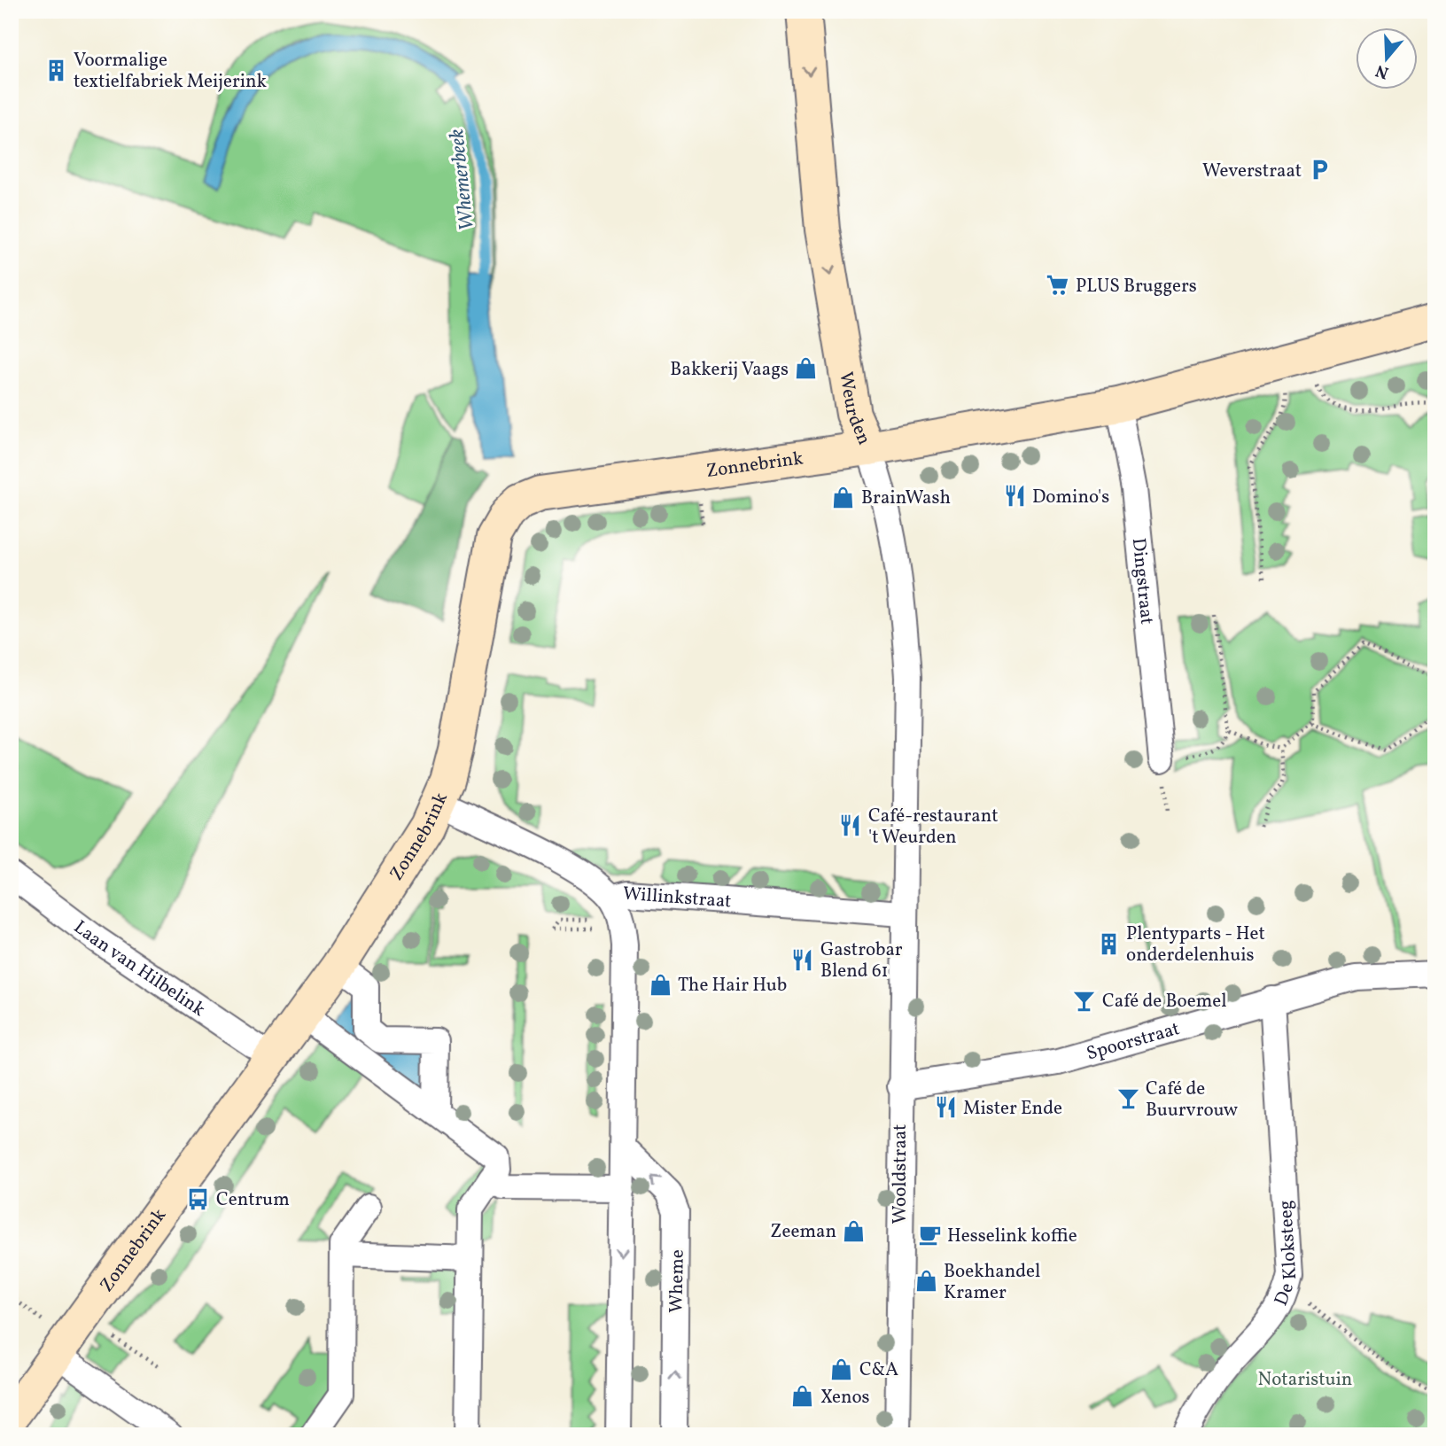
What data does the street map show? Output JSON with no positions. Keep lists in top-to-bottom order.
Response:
{
  "streets": {
    "street": [
      "Weurden",
      "Zonnebrink",
      "Dingstraat",
      "Willinkstraat",
      "Laan van Hilbelink",
      "Spoorstraat",
      "Wooldstraat",
      "De Kloksteeg",
      "Wheme"
    ]
  },
  "crossings": [
    ["Weurden", "Zonnebrink"],
    ["Weurden", "Willinkstraat"],
    ["Weurden", "Wooldstraat"],
    ["Zonnebrink", "Willinkstraat"],
    ["Zonnebrink", "Laan van Hilbelink"],
    ["Willinkstraat", "Wooldstraat"],
    ["Spoorstraat", "Wooldstraat"],
    ["Spoorstraat", "De Kloksteeg"]
  ],
  "one_way": ["Weurden"],
  "water": ["Whemerbeek"],
  "parks": ["Notaristuin"],
  "places": {
    "building": ["Voormalige textielfabriek Meijerink", "Plentyparts - Het onderdelenhuis"],
    "parking": ["Weverstraat"],
    "supermarket": ["PLUS Bruggers"],
    "shop": [
      "Bakkerij Vaags",
      "BrainWash",
      "The Hair Hub",
      "Zeeman",
      "Boekhandel Kramer",
      "C&A",
      "Xenos"
    ],
    "restaurant": [
      "Domino's",
      "Café-restaurant 't Weurden",
      "Gastrobar Blend 61",
      "Mister Ende"
    ],
    "bar": ["Café de Boemel", "Café de Buurvrouw"],
    "bus stop": ["Centrum"],
    "cafe": ["Hesselink koffie"]
  },
  "north": "bottom"
}
